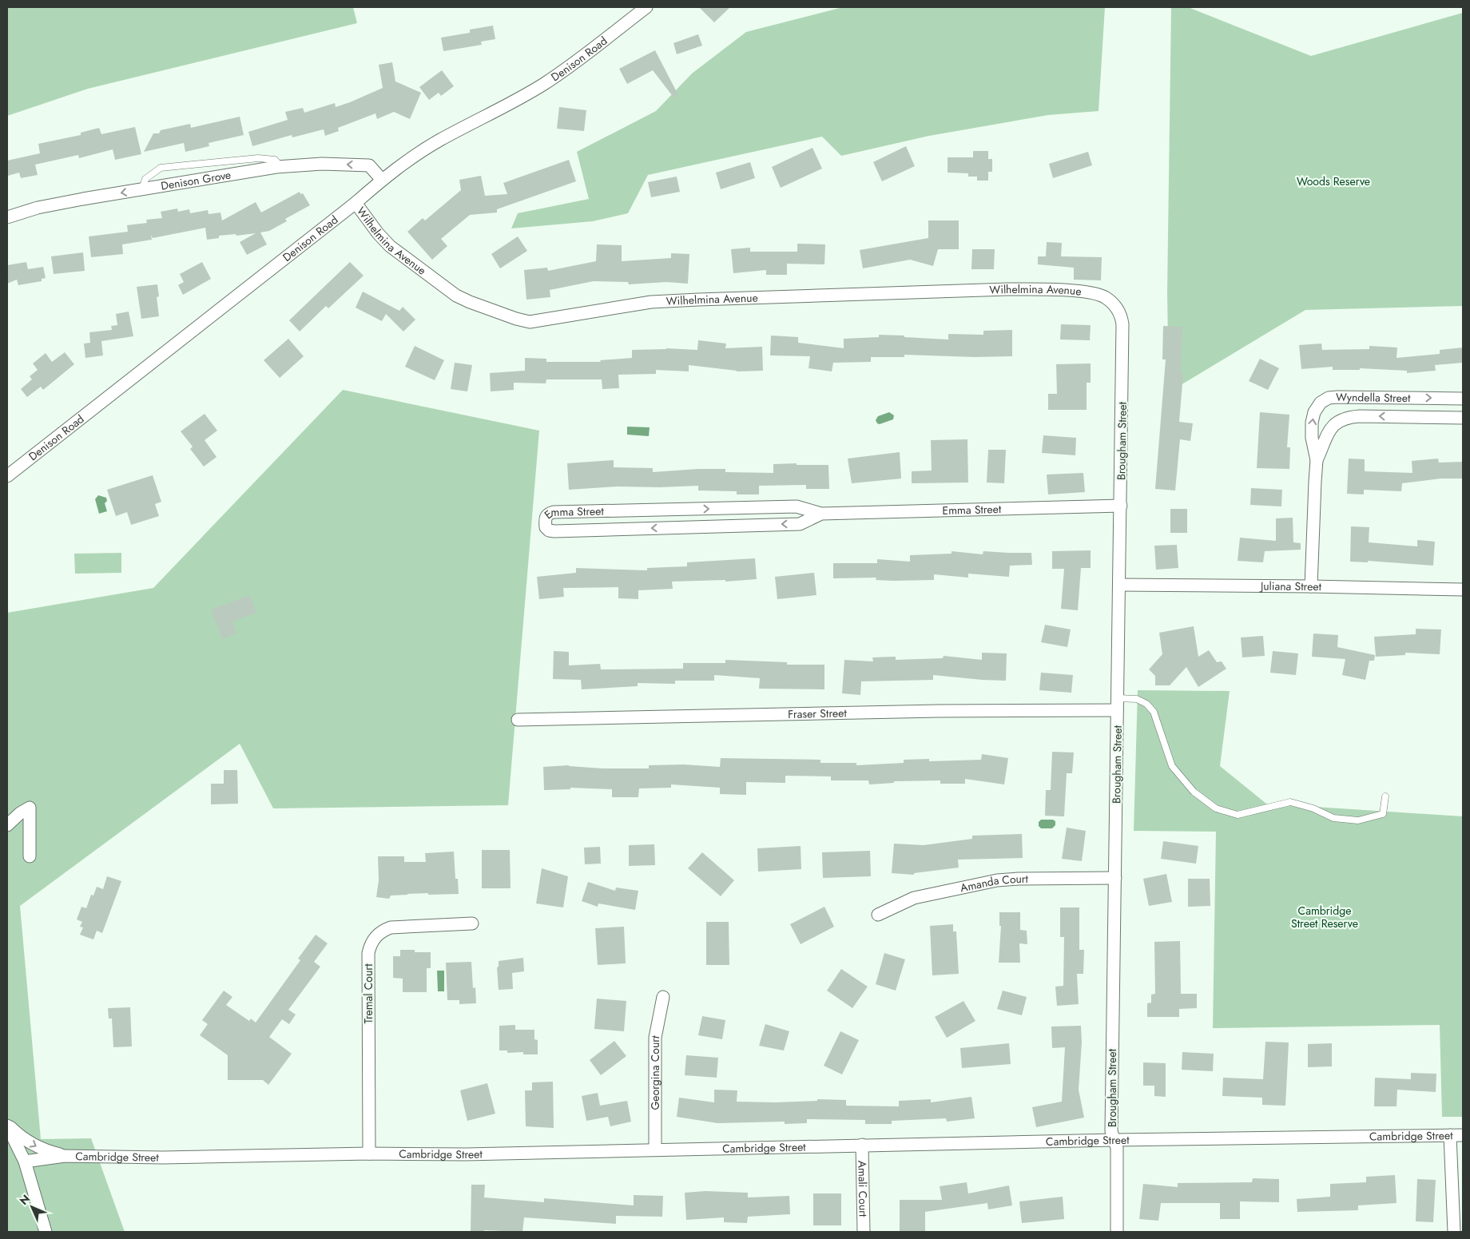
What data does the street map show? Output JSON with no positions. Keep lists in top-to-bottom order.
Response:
{
  "streets": {
    "street": [
      "Denison Road",
      "Denison Grove",
      "Wilhelmina Avenue",
      "Wyndella Street",
      "Brougham Street",
      "Emma Street",
      "Juliana Street",
      "Fraser Street",
      "Amanda Court",
      "Tremal Court",
      "Georgina Court",
      "Cambridge Street",
      "Amali Court"
    ]
  },
  "crossings": [
    ["Denison Road", "Denison Grove"],
    ["Denison Road", "Wilhelmina Avenue"],
    ["Wilhelmina Avenue", "Brougham Street"],
    ["Wyndella Street", "Juliana Street"],
    ["Brougham Street", "Emma Street"],
    ["Brougham Street", "Juliana Street"],
    ["Brougham Street", "Fraser Street"],
    ["Brougham Street", "Amanda Court"],
    ["Brougham Street", "Cambridge Street"],
    ["Tremal Court", "Cambridge Street"],
    ["Georgina Court", "Cambridge Street"],
    ["Cambridge Street", "Amali Court"]
  ],
  "one_way": ["Denison Grove"],
  "parks": ["Woods Reserve", "Cambridge Street Reserve"],
  "north": "top left"
}
